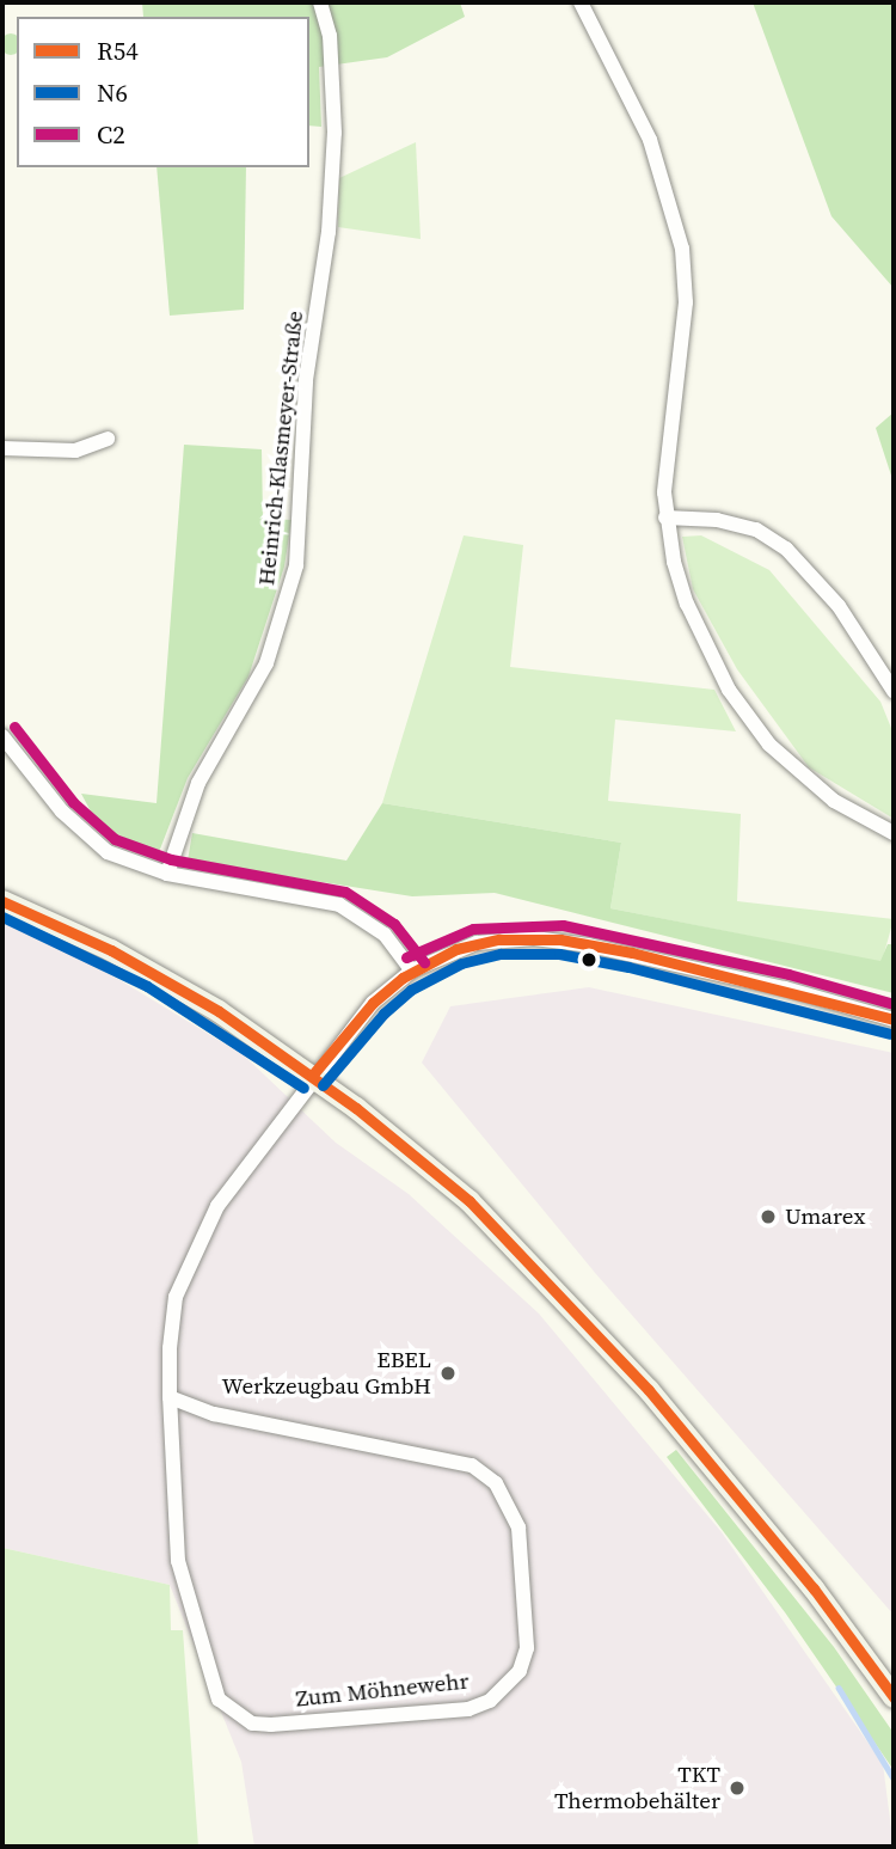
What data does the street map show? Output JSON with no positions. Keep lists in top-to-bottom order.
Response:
{
  "streets": {
    "street": ["Heinrich-Klasmeyer-Straße", "Zum Möhnewehr"]
  },
  "places": ["Umarex", "EBEL Werkzeugbau GmbH", "TKT Thermobehälter"],
  "lines": ["transit line C2", "transit line R54", "transit line N6"],
  "legend": ["R54", "N6", "C2"]
}
